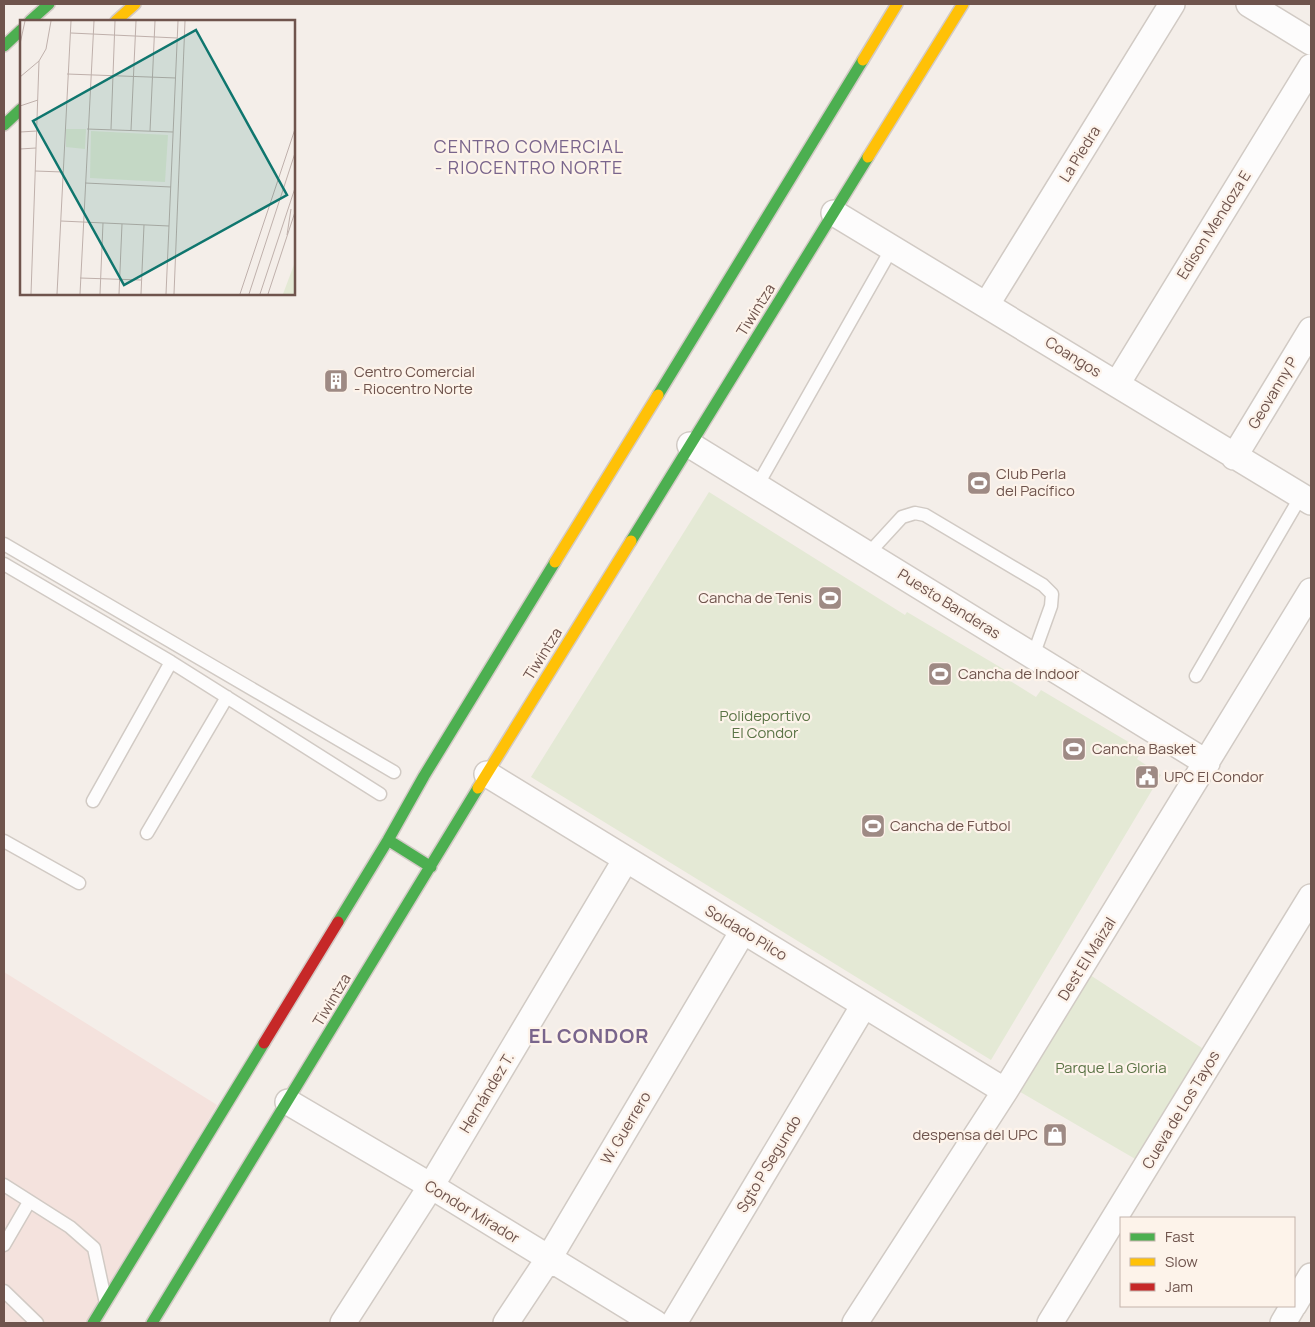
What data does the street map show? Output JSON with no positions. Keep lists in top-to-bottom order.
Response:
{
  "streets": {
    "main road": ["Tiwintza"],
    "street": [
      "La Piedra",
      "Edison Mendoza E",
      "Coangos",
      "Geovanny P",
      "Puesto Banderas",
      "Soldado Pilco",
      "Dest El Maizal",
      "Hernández T.",
      "Cueva de Los Tayos",
      "W. Guerrero",
      "Sgto P Segundo",
      "Condor Mirador"
    ]
  },
  "crossings": [
    ["La Piedra", "Coangos"],
    ["Edison Mendoza E", "Coangos"],
    ["Tiwintza", "Coangos"],
    ["Tiwintza", "Puesto Banderas"],
    ["Tiwintza", "Soldado Pilco"],
    ["Tiwintza", "Condor Mirador"],
    ["Coangos", "Geovanny P"],
    ["Puesto Banderas", "Dest El Maizal"],
    ["Soldado Pilco", "Dest El Maizal"],
    ["Soldado Pilco", "Hernández T."],
    ["Soldado Pilco", "W. Guerrero"],
    ["Soldado Pilco", "Sgto P Segundo"],
    ["Hernández T.", "Condor Mirador"],
    ["W. Guerrero", "Condor Mirador"]
  ],
  "districts": ["CENTRO COMERCIAL - RIOCENTRO NORTE", "EL CONDOR"],
  "parks": ["Polideportivo El Condor", "Parque La Gloria"],
  "places": {
    "building": ["Centro Comercial - Riocentro Norte"],
    "sports": [
      "Club Perla del Pacífico",
      "Cancha de Tenis",
      "Cancha de Indoor",
      "Cancha Basket",
      "Cancha de Futbol"
    ],
    "public building": ["UPC El Condor"],
    "shop": ["despensa del UPC"]
  },
  "legend": ["Fast", "Slow", "Jam"]
}
